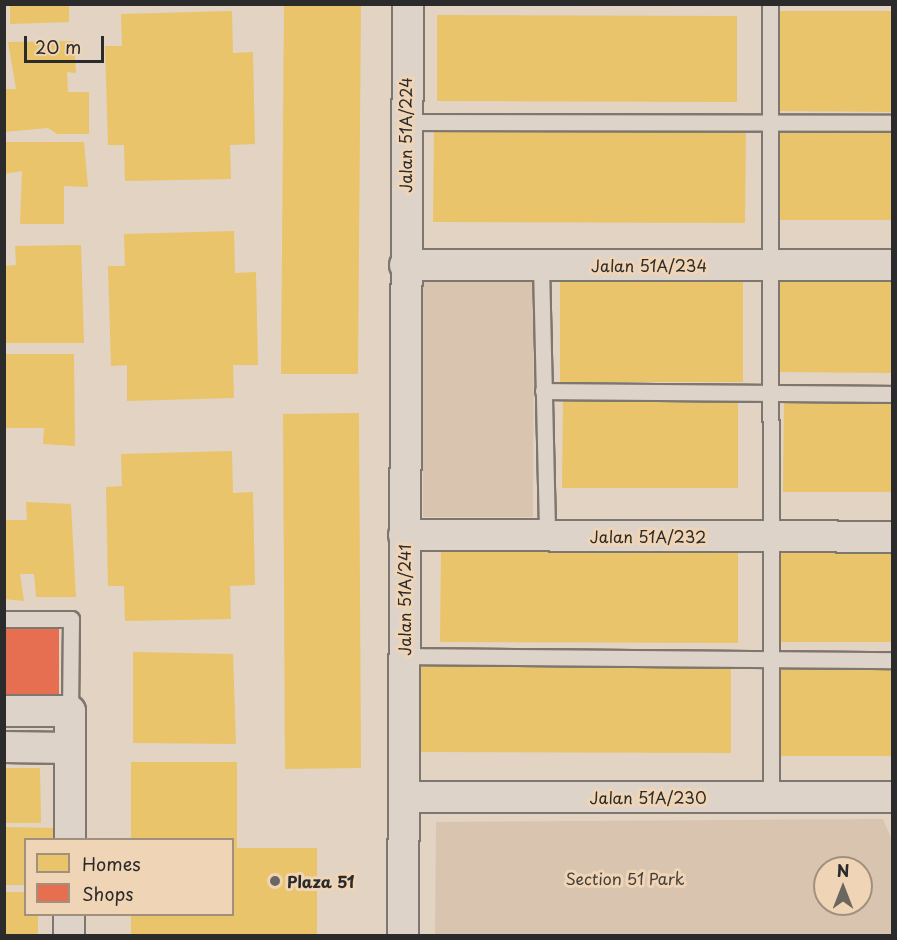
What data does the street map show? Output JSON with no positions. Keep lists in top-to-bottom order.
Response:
{
  "streets": {
    "street": [
      "Jalan 51A/224",
      "Jalan 51A/234",
      "Jalan 51A/232",
      "Jalan 51A/241",
      "Jalan 51A/230"
    ]
  },
  "crossings": [
    ["Jalan 51A/224", "Jalan 51A/234"],
    ["Jalan 51A/224", "Jalan 51A/241"],
    ["Jalan 51A/234", "Jalan 51A/241"],
    ["Jalan 51A/232", "Jalan 51A/241"],
    ["Jalan 51A/241", "Jalan 51A/230"]
  ],
  "parks": ["Section 51 Park"],
  "places": ["Plaza 51"],
  "legend": ["Homes", "Shops"],
  "scale_bar": "20 m",
  "north": "top"
}
